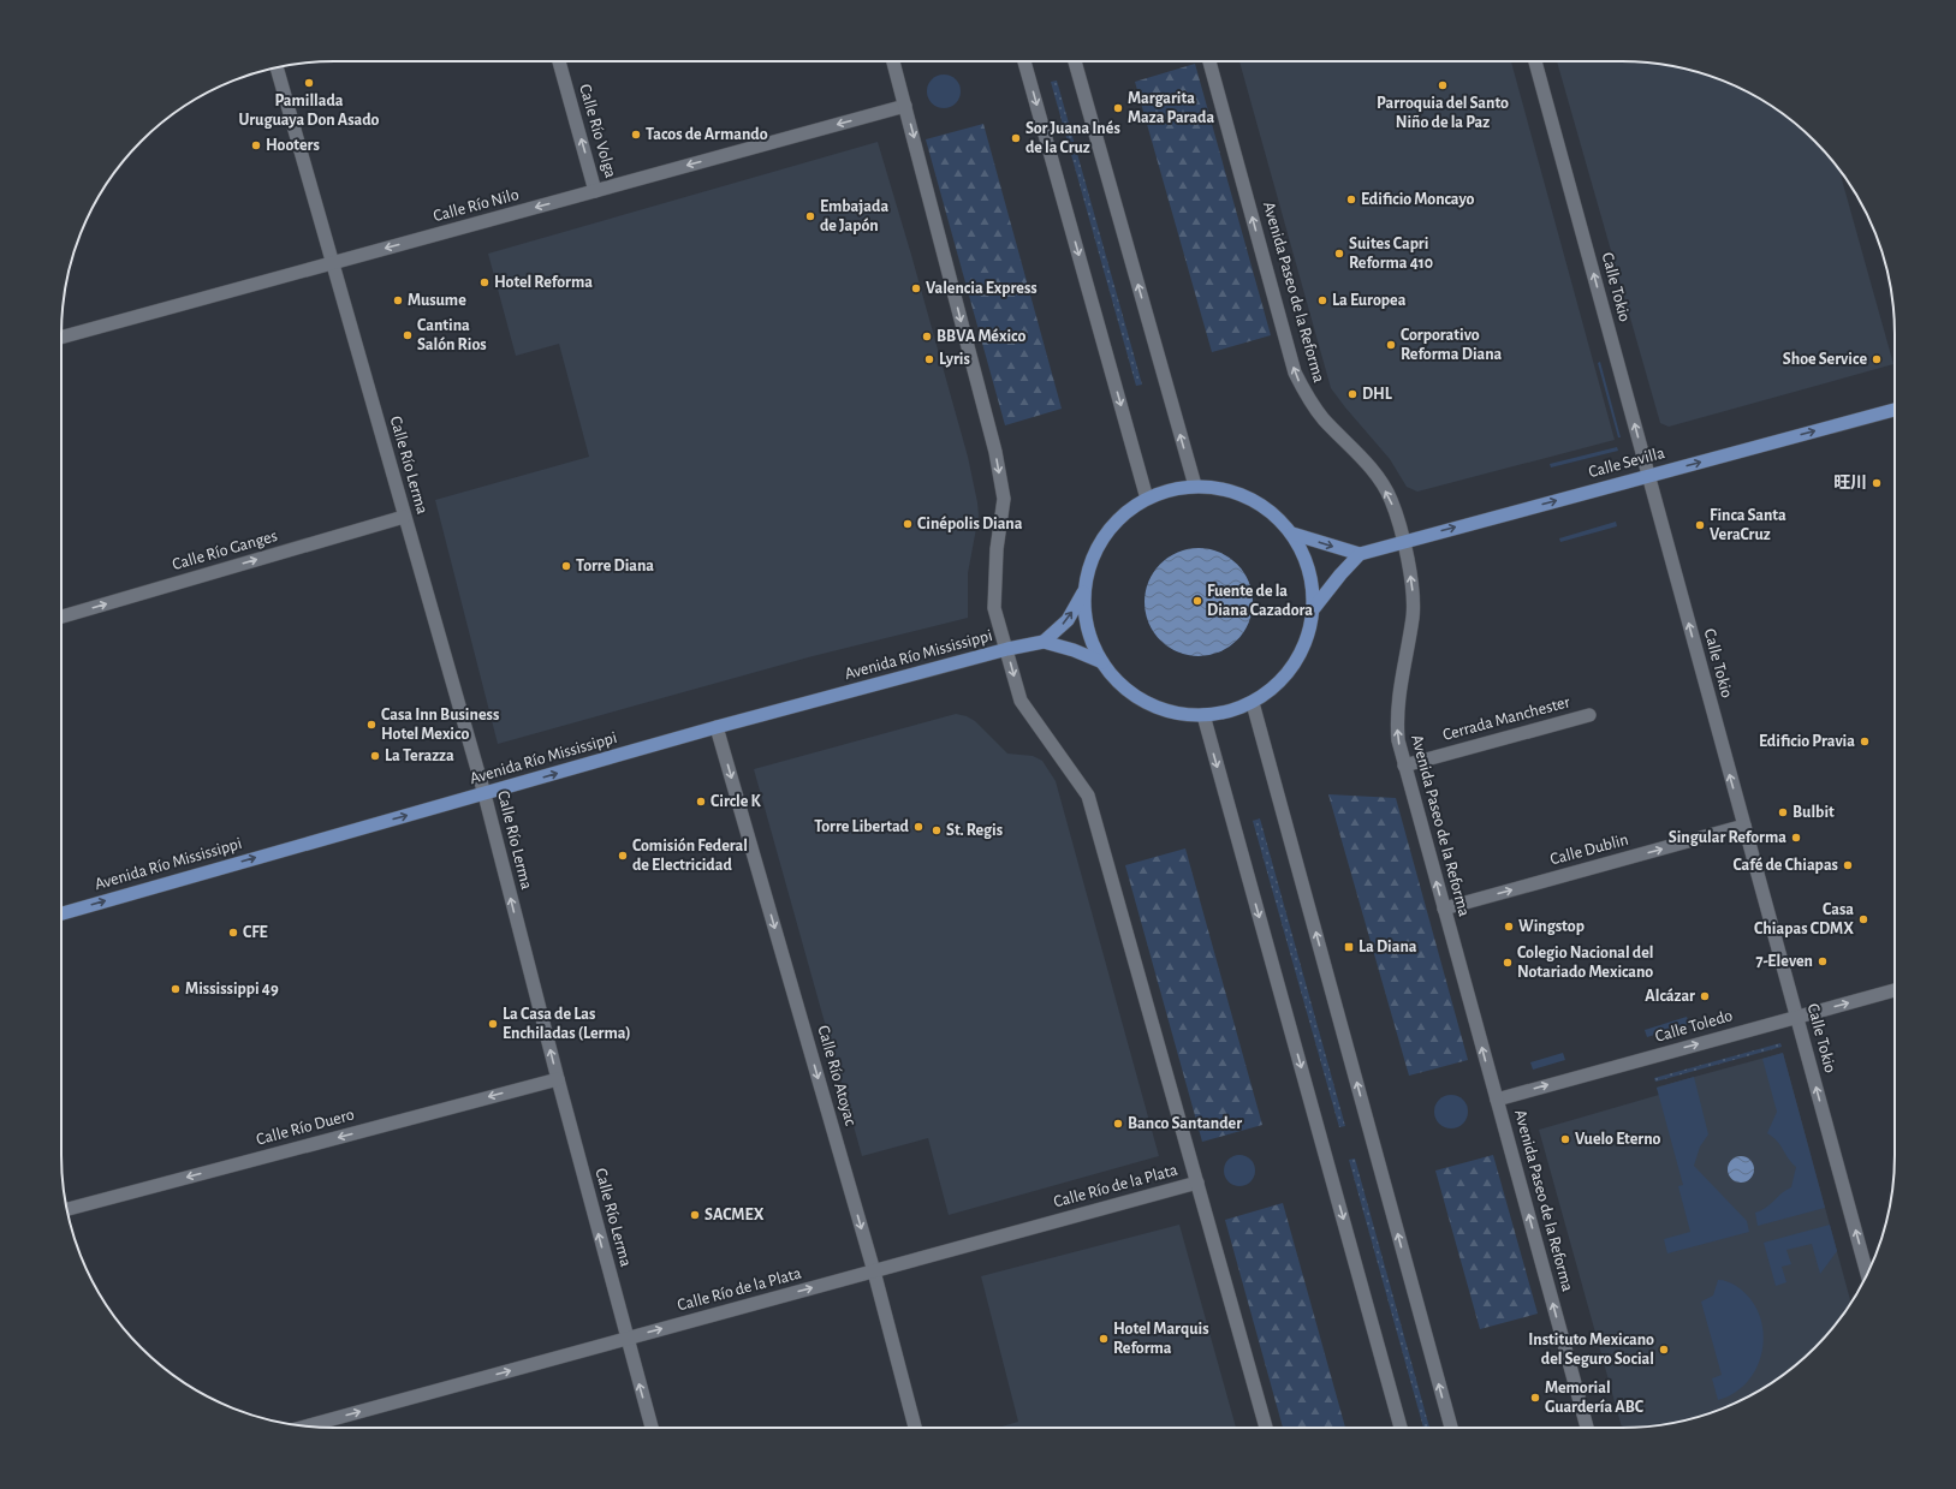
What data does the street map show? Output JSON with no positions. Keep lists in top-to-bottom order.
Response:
{
  "streets": {
    "main road": ["Calle Sevilla", "Avenida Río Mississippi"],
    "street": [
      "Calle Río Volga",
      "Calle Río Nilo",
      "Calle Tokio",
      "Avenida Paseo de la Reforma",
      "Calle Río Lerma",
      "Calle Río Ganges",
      "Cerrada Manchester",
      "Calle Dublin",
      "Calle Toledo",
      "Calle Río Atoyac",
      "Calle Río Duero",
      "Calle Río de la Plata"
    ]
  },
  "crossings": [
    ["Calle Río Volga", "Calle Río Nilo"],
    ["Calle Río Nilo", "Calle Río Lerma"],
    ["Calle Tokio", "Calle Sevilla"],
    ["Calle Tokio", "Calle Dublin"],
    ["Calle Tokio", "Calle Toledo"],
    ["Avenida Paseo de la Reforma", "Calle Sevilla"],
    ["Avenida Paseo de la Reforma", "Cerrada Manchester"],
    ["Avenida Paseo de la Reforma", "Calle Dublin"],
    ["Avenida Paseo de la Reforma", "Calle Toledo"],
    ["Calle Río Lerma", "Calle Río Ganges"],
    ["Calle Río Lerma", "Avenida Río Mississippi"],
    ["Calle Río Lerma", "Calle Río Duero"],
    ["Calle Río Lerma", "Calle Río de la Plata"],
    ["Avenida Río Mississippi", "Calle Río Atoyac"],
    ["Calle Río Atoyac", "Calle Río de la Plata"]
  ],
  "one_way": [
    "Calle Río Volga",
    "Calle Río Nilo",
    "Calle Tokio",
    "Avenida Paseo de la Reforma",
    "Calle Sevilla",
    "Calle Río Lerma",
    "Calle Río Ganges",
    "Avenida Río Mississippi",
    "Calle Dublin",
    "Calle Toledo",
    "Calle Río Atoyac",
    "Calle Río Duero",
    "Calle Río de la Plata"
  ],
  "places": {
    "other": [
      "Pamillada Uruguaya Don Asado",
      "Parroquia del Santo Niño de la Paz",
      "Margarita Maza Parada",
      "Tacos de Armando",
      "Sor Juana Inés de la Cruz",
      "Hooters",
      "Edificio Moncayo",
      "Embajada de Japón",
      "Suites Capri Reforma 410",
      "Hotel Reforma",
      "Valencia Express",
      "Musume",
      "La Europea",
      "Cantina Salón Rios",
      "BBVA México",
      "Corporativo Reforma Diana",
      "Lyris",
      "Shoe Service",
      "DHL",
      "旺川",
      "Cinépolis Diana",
      "Finca Santa VeraCruz",
      "Torre Diana",
      "Fuente de la Diana Cazadora",
      "Casa Inn Business Hotel Mexico",
      "Edificio Pravia",
      "La Terazza",
      "Circle K",
      "Bulbit",
      "Torre Libertad",
      "St. Regis",
      "Singular Reforma",
      "Comisión Federal de Electricidad",
      "Café de Chiapas",
      "Casa Chiapas CDMX",
      "Wingstop",
      "CFE",
      "7-Eleven",
      "Colegio Nacional del Notariado Mexicano",
      "Mississippi 49",
      "Alcázar",
      "La Casa de Las Enchiladas (Lerma)",
      "Banco Santander",
      "Vuelo Eterno",
      "SACMEX",
      "Hotel Marquis Reforma",
      "Instituto Mexicano del Seguro Social",
      "Memorial Guardería ABC"
    ],
    "transit": ["La Diana"]
  }
}
